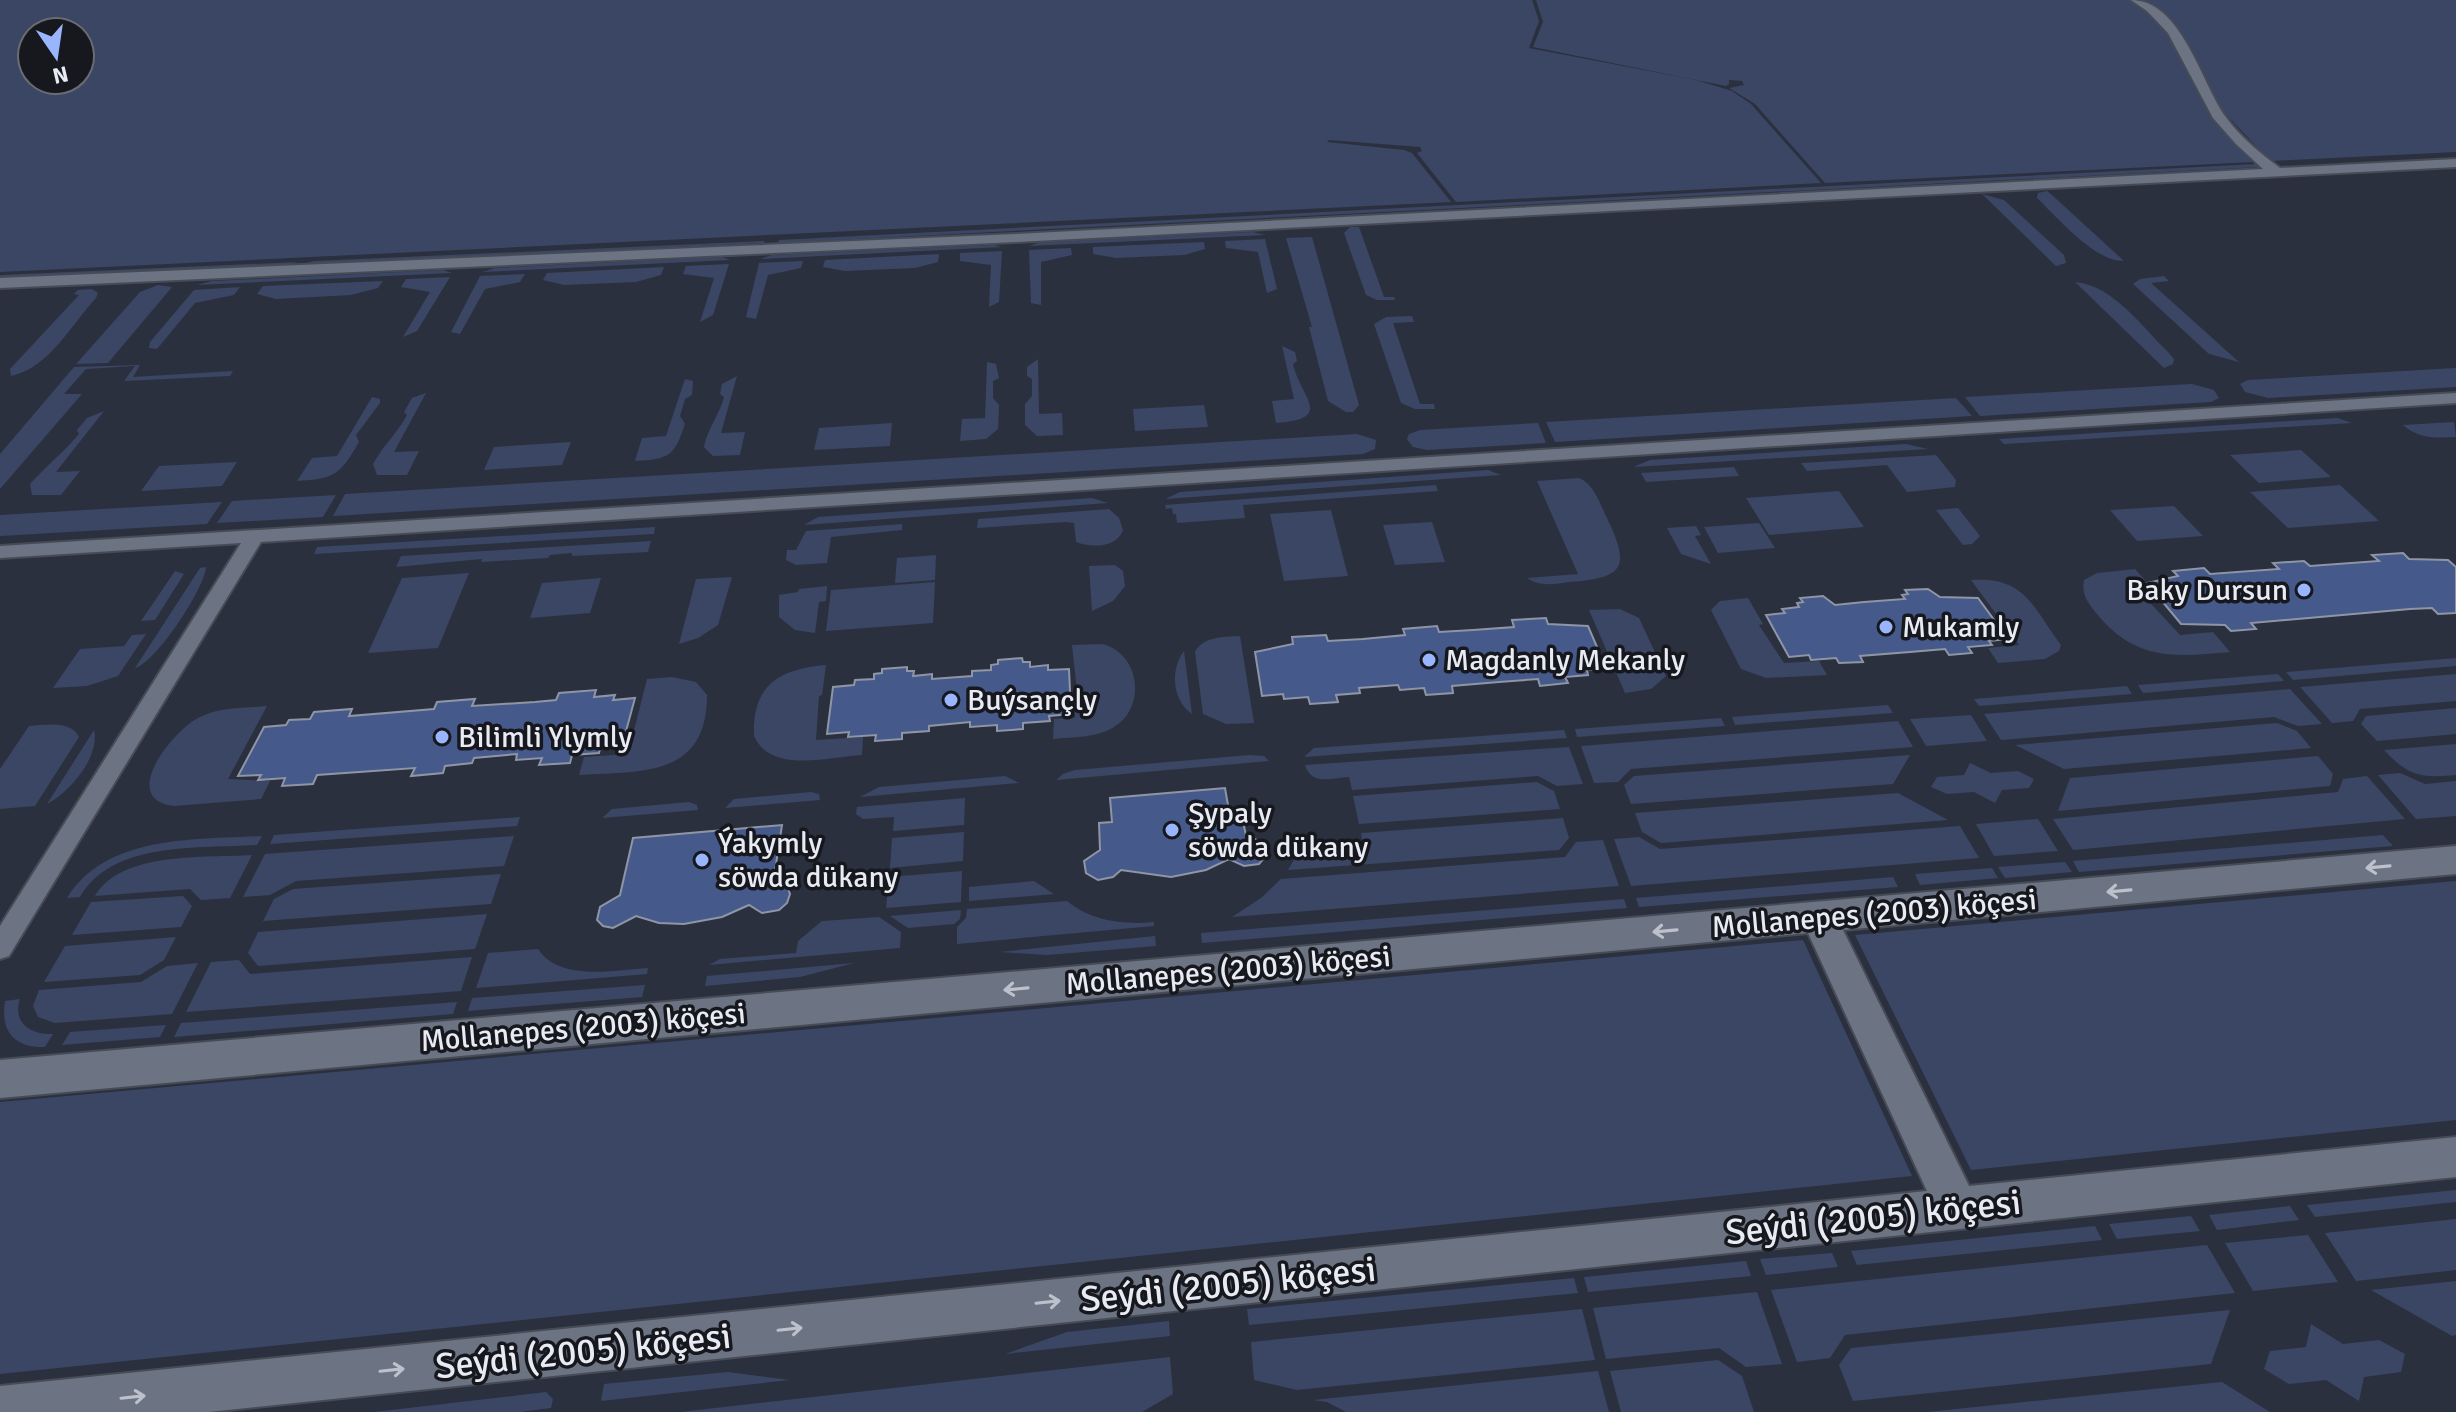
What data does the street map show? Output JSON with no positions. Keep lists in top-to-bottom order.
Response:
{
  "streets": {
    "street": ["Mollanepes (2003) köçesi", "Seýdi (2005) köçesi"]
  },
  "one_way": ["Mollanepes (2003) köçesi", "Seýdi (2005) köçesi"],
  "places": [
    "Baky Dursun",
    "Mukamly",
    "Magdanly Mekanly",
    "Buýsançly",
    "Bilimli Ylymly",
    "Şypaly söwda dükany",
    "Ýakymly söwda dükany"
  ],
  "north": "bottom"
}
